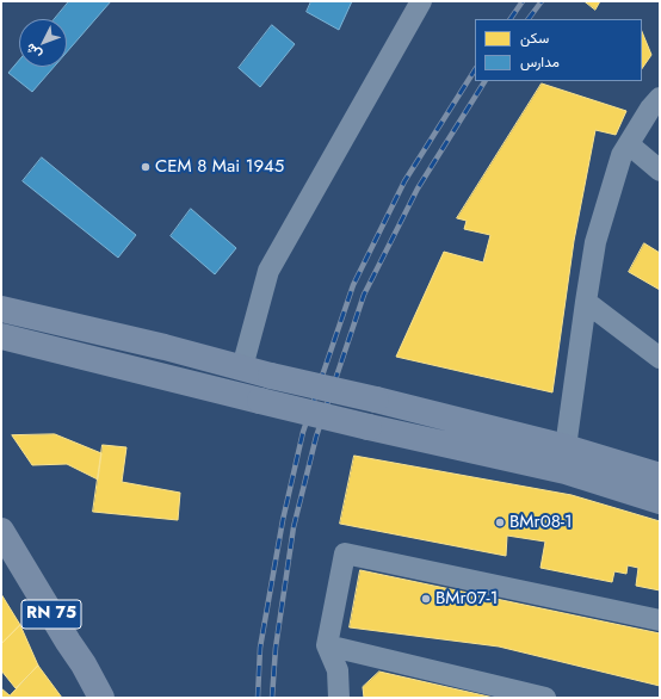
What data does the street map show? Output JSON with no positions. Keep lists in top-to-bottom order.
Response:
{
  "streets": {
    "main road": ["RN 75"]
  },
  "places": ["CEM 8 Mai 1945", "BMr08-1", "BMr07-1"],
  "legend": ["سكن", "مدارس"],
  "north": "bottom left"
}
